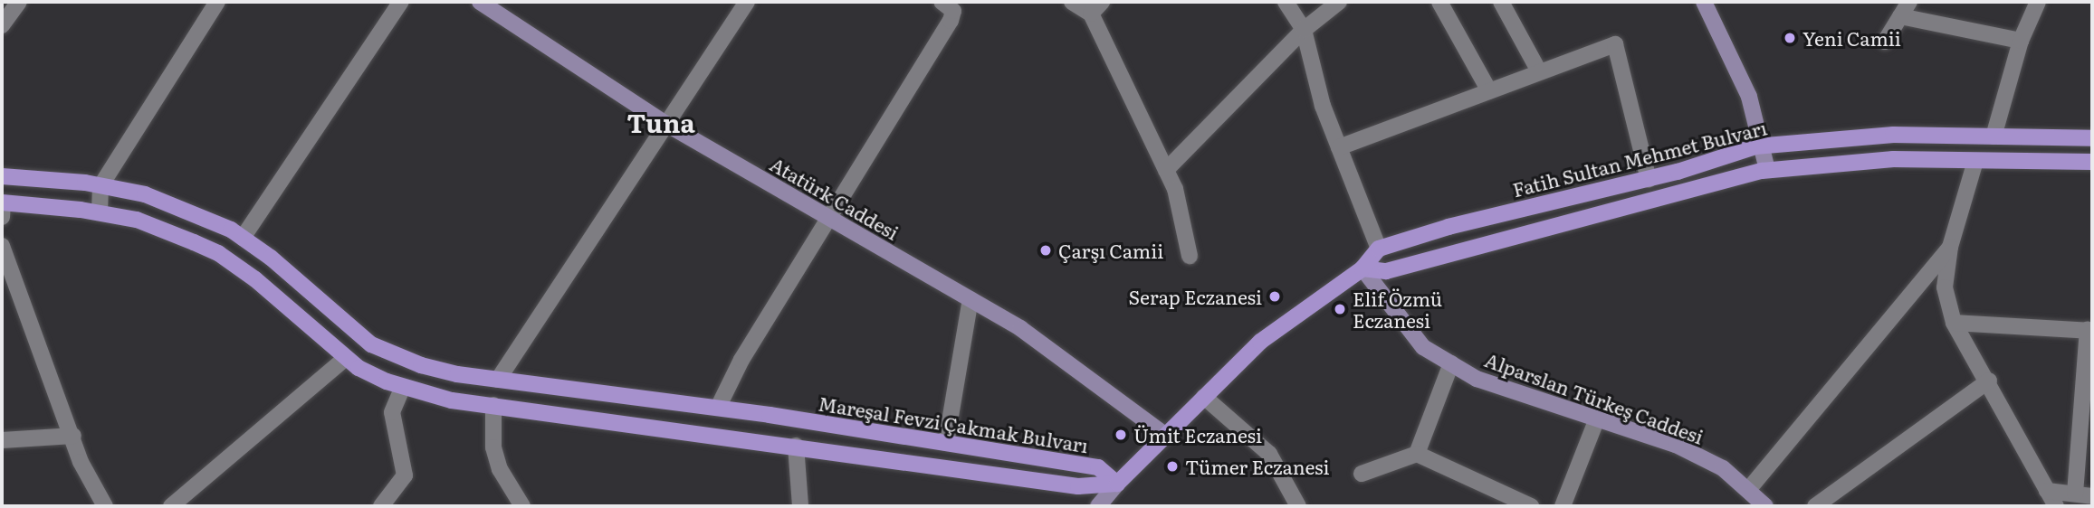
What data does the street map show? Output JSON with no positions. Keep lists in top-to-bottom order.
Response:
{
  "streets": {
    "main road": ["Fatih Sultan Mehmet Bulvarı", "Mareşal Fevzi Çakmak Bulvarı"],
    "street": ["Atatürk Caddesi", "Alparslan Türkeş Caddesi"]
  },
  "districts": ["Tuna"],
  "places": [
    "Yeni Camii",
    "Çarşı Camii",
    "Serap Eczanesi",
    "Elif Özmü Eczanesi",
    "Ümit Eczanesi",
    "Tümer Eczanesi"
  ]
}
